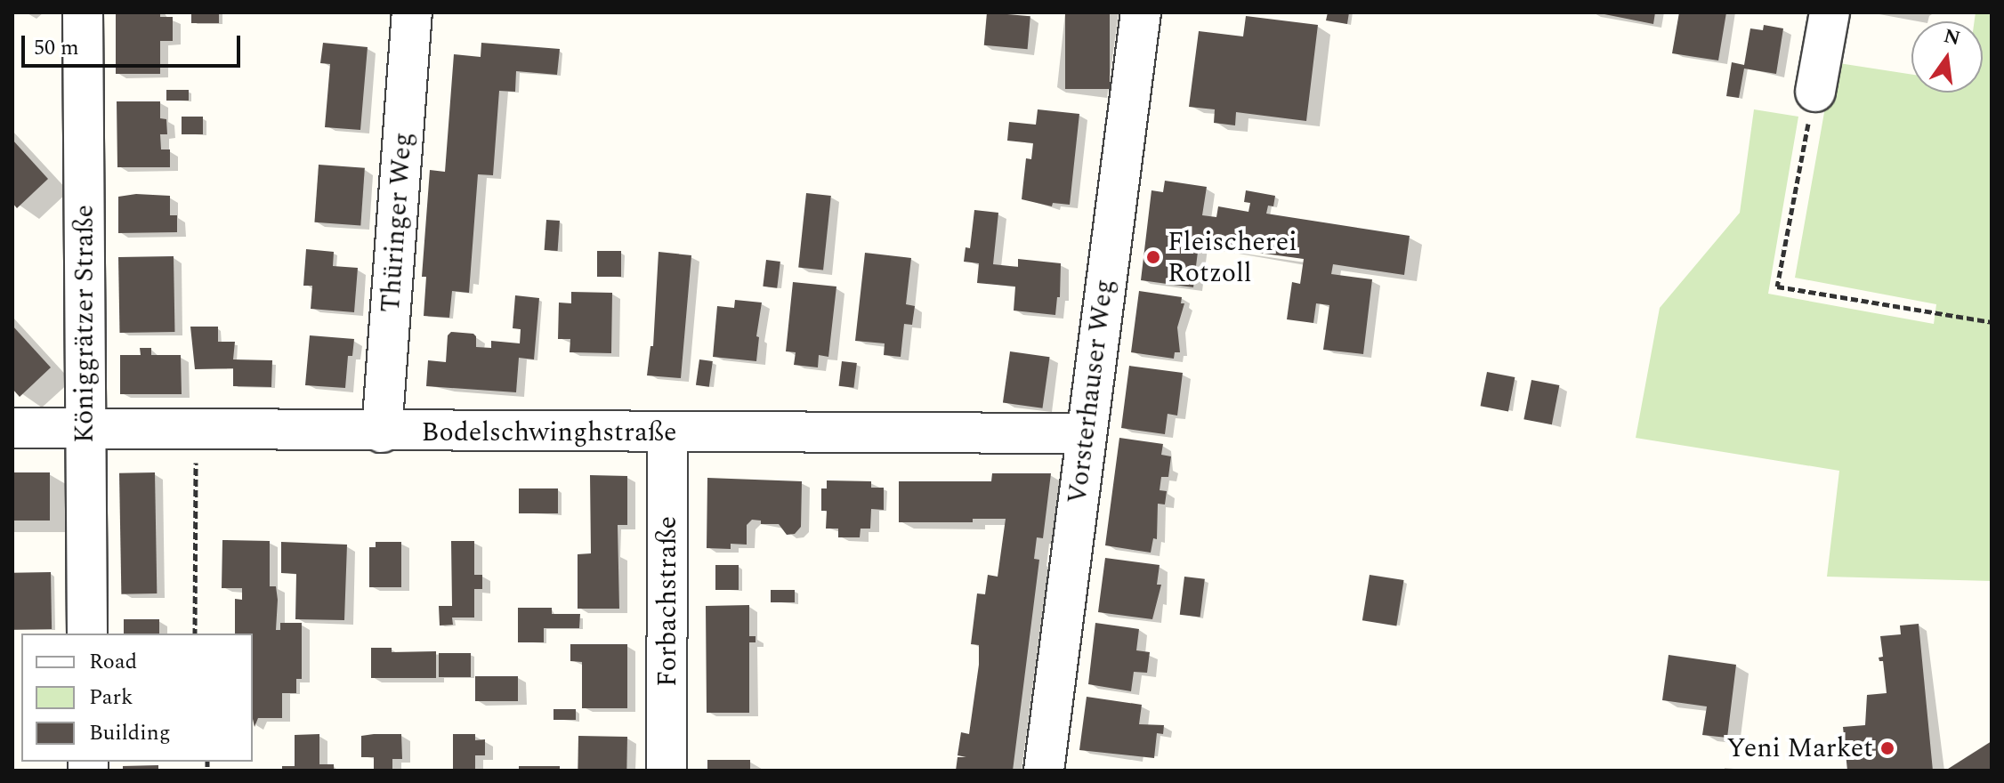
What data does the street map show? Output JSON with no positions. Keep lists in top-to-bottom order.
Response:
{
  "streets": {
    "street": [
      "Thüringer Weg",
      "Königgrätzer Straße",
      "Vorsterhauser Weg",
      "Bodelschwinghstraße",
      "Forbachstraße"
    ]
  },
  "crossings": [
    ["Thüringer Weg", "Bodelschwinghstraße"],
    ["Königgrätzer Straße", "Bodelschwinghstraße"],
    ["Vorsterhauser Weg", "Bodelschwinghstraße"],
    ["Bodelschwinghstraße", "Forbachstraße"]
  ],
  "places": ["Fleischerei Rotzoll", "Yeni Market"],
  "legend": ["Road", "Park", "Building"],
  "scale_bar": "50 m",
  "north": "top"
}
